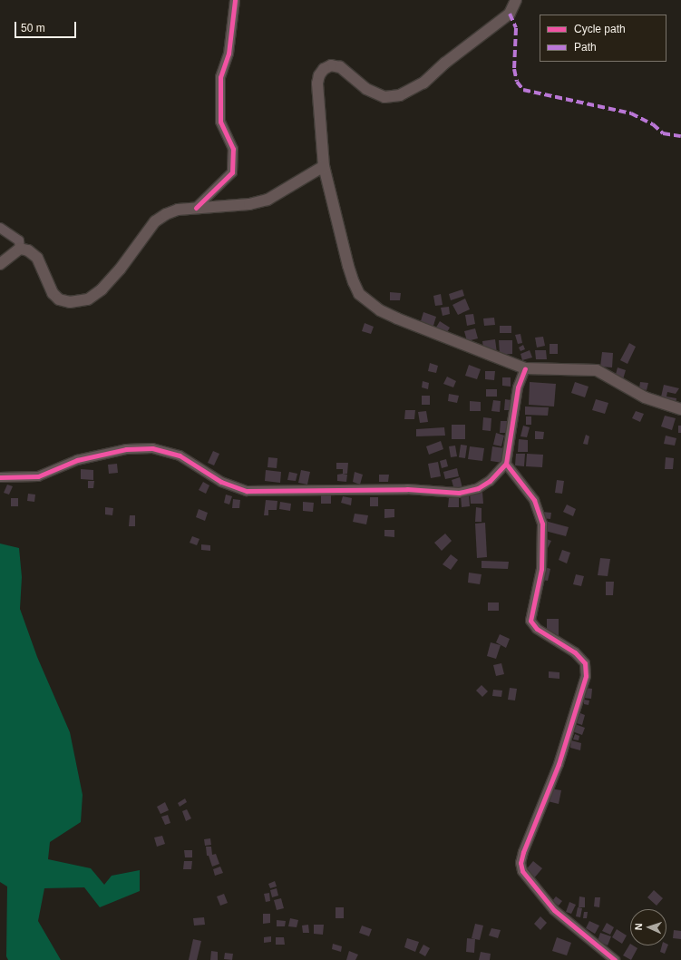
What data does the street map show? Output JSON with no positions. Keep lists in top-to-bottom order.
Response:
{
  "legend": ["Cycle path", "Path"],
  "scale_bar": "50 m",
  "north": "left"
}
